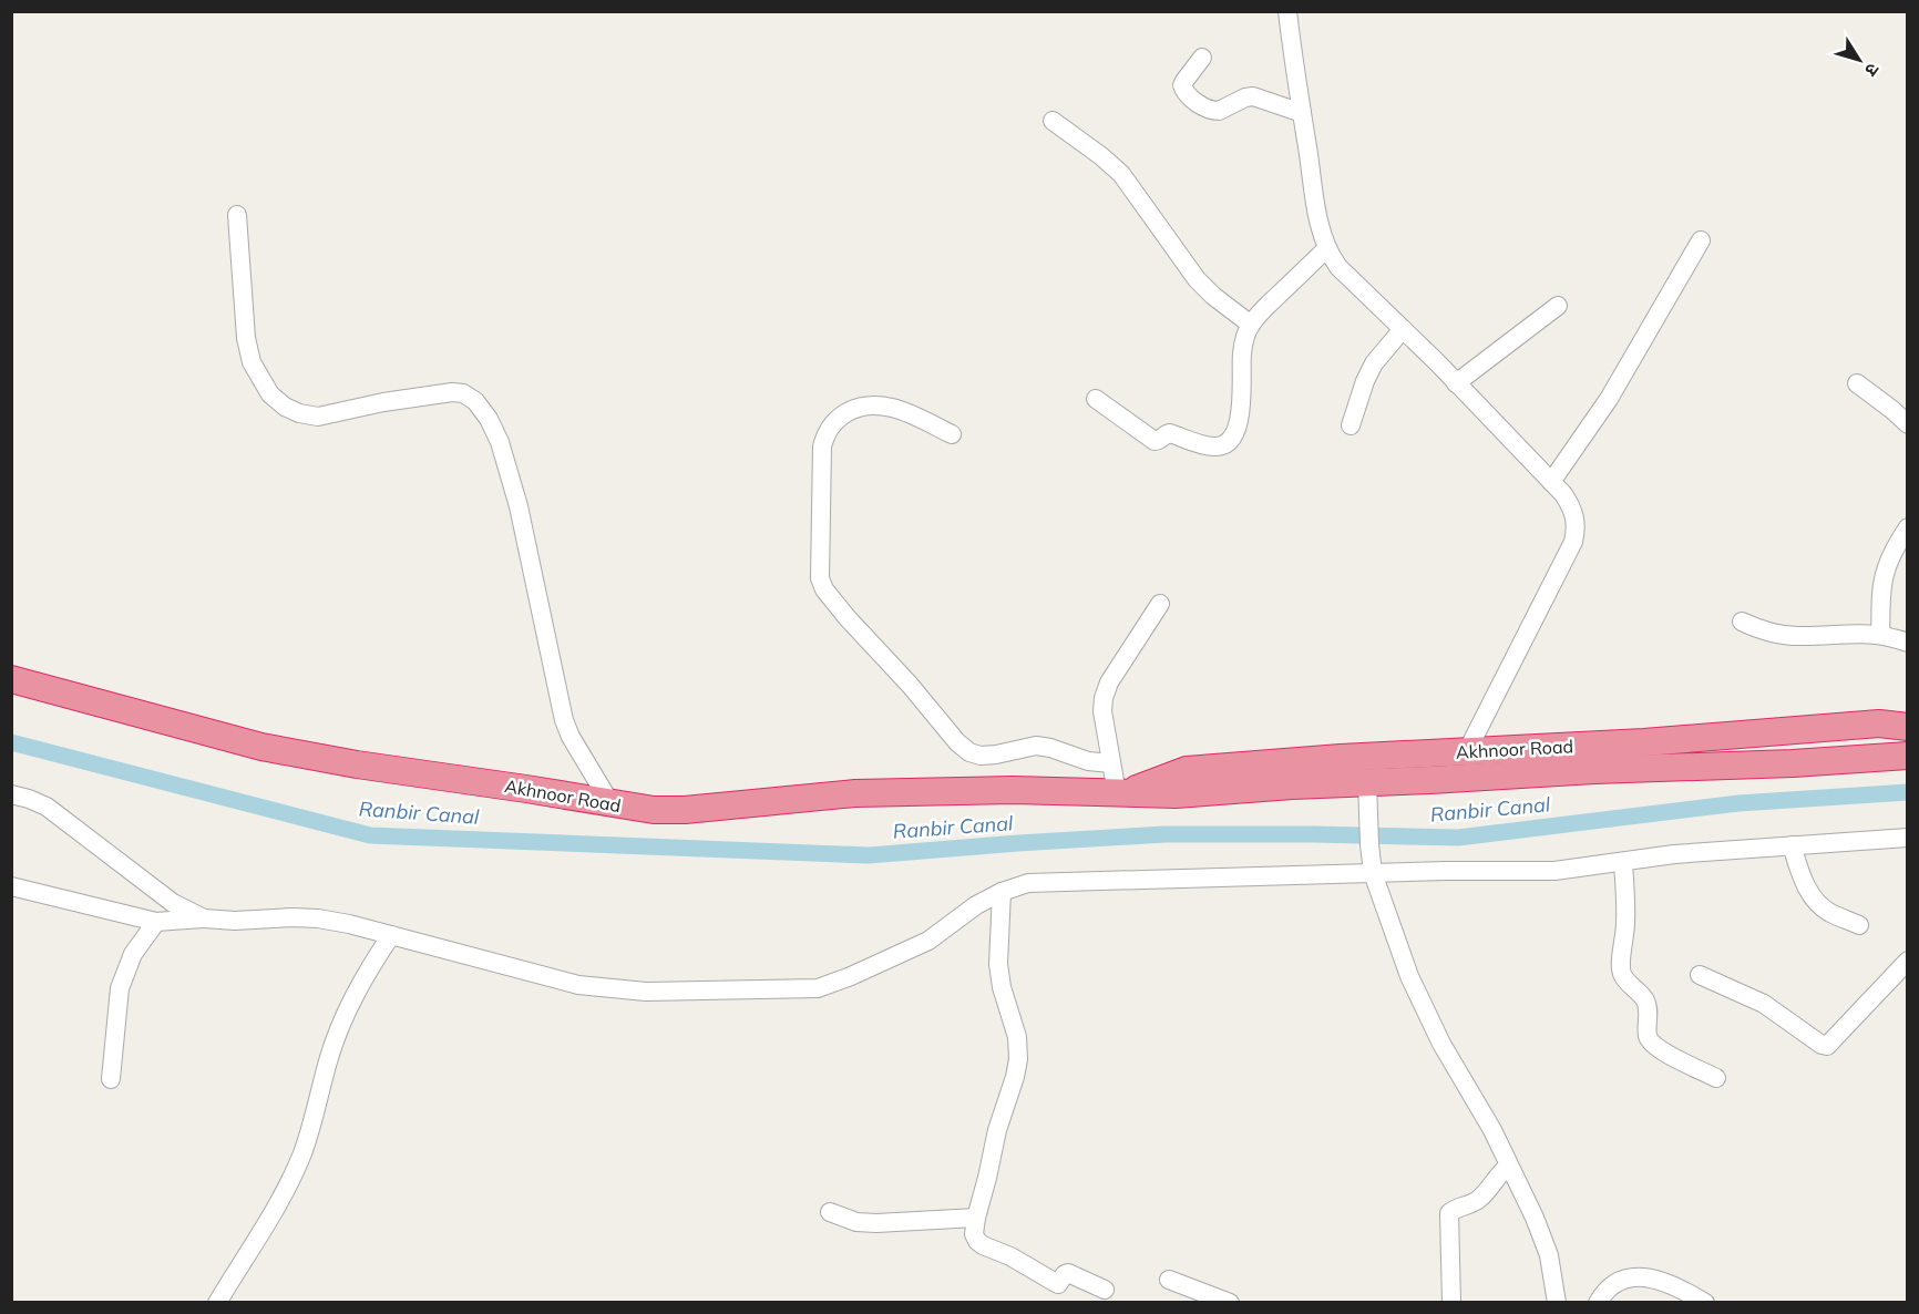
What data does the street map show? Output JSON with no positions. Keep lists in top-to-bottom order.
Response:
{
  "streets": {
    "highway": ["Akhnoor Road"]
  },
  "water": ["Ranbir Canal"],
  "north": "bottom right"
}
